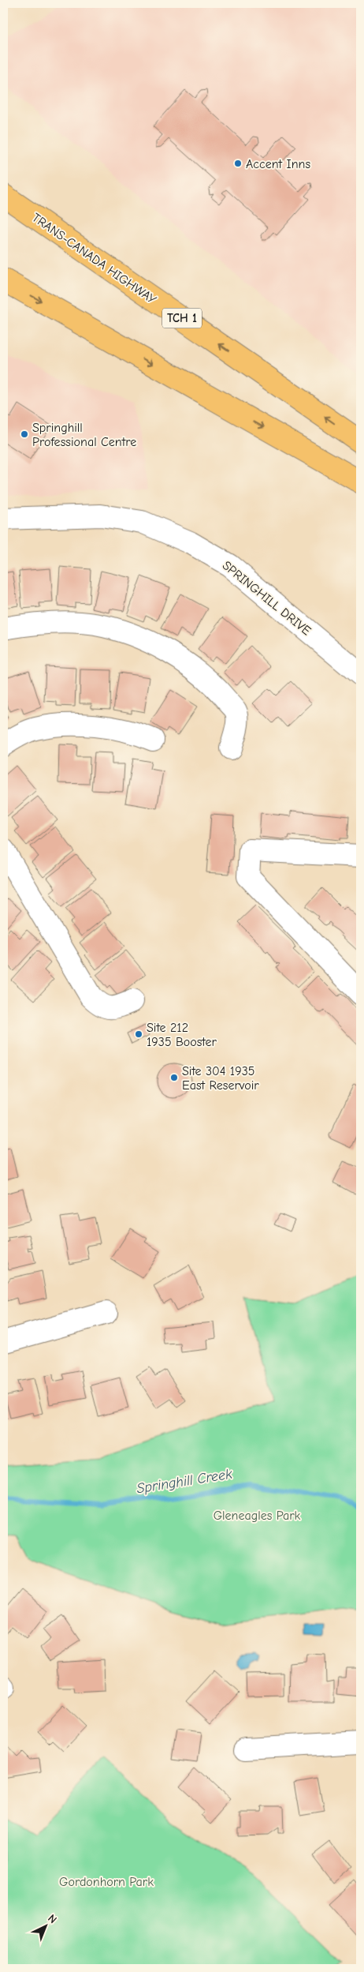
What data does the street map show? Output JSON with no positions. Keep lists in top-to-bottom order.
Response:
{
  "streets": {
    "highway": ["TRANS-CANADA HIGHWAY", "TCH 1"],
    "street": ["SPRINGHILL DRIVE"]
  },
  "water": ["Springhill Creek"],
  "parks": ["Gleneagles Park", "Gordonhorn Park"],
  "places": [
    "Accent Inns",
    "Springhill Professional Centre",
    "Site 212 1935 Booster",
    "Site 304 1935 East Reservoir"
  ],
  "north": "top right"
}
